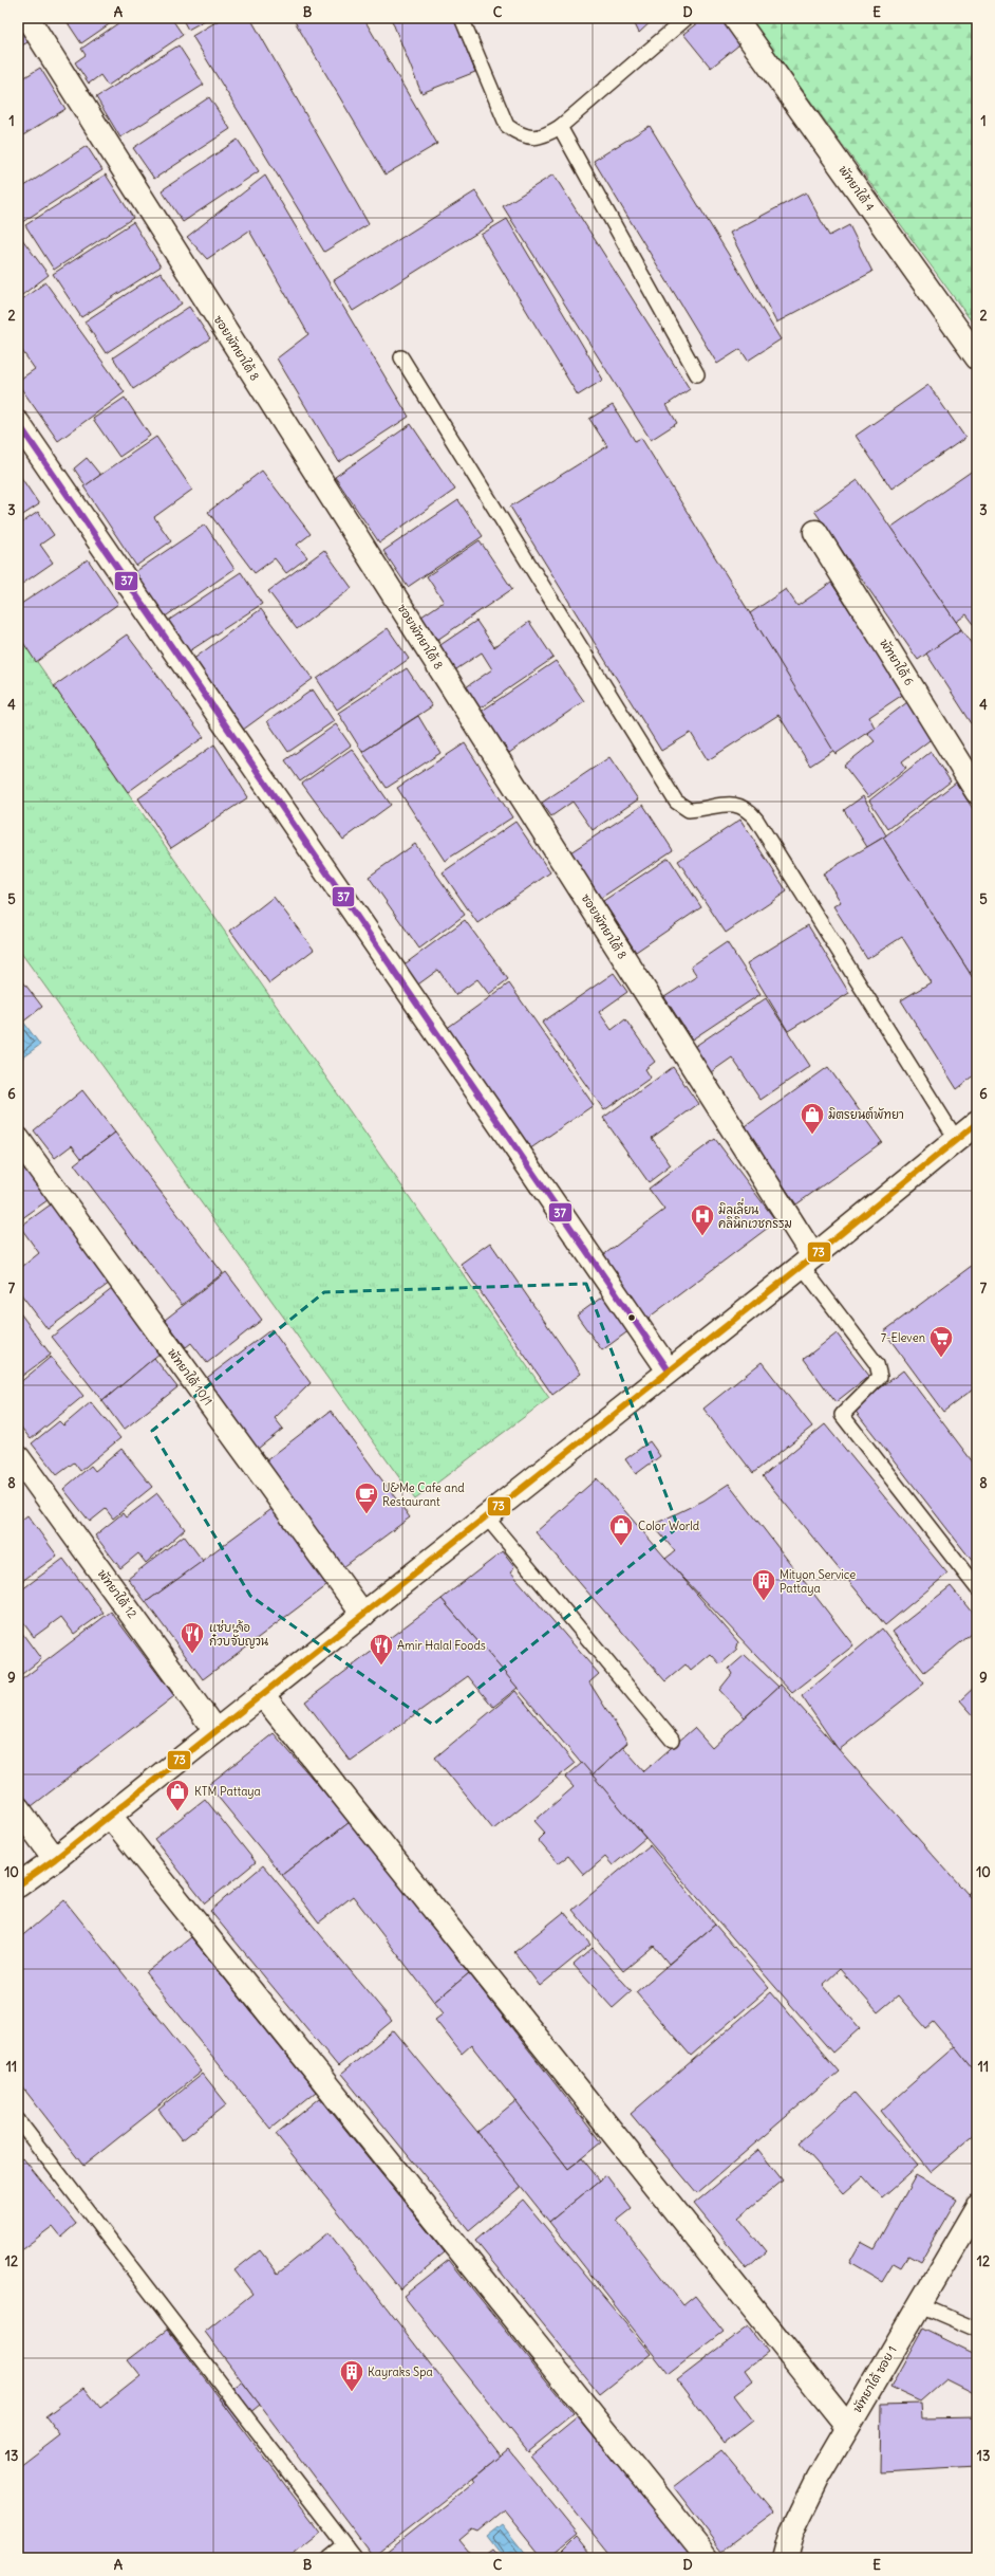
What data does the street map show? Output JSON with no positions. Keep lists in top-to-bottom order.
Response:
{
  "streets": {
    "street": [
      "พัทยาใต้ 4",
      "ซอยพัทยาใต้ 8",
      "พัทยาใต้ 6",
      "พัทยาใต้ 10/1",
      "พัทยาใต้ 12",
      "พัทยาใต้ ซอย 1"
    ]
  },
  "places": {
    "shop": ["มิตรยนต์พัทยา", "Color World", "KTM Pattaya"],
    "hospital": ["มิลเลี่ยน คลินิกเวชกรรม"],
    "supermarket": ["7-Eleven"],
    "cafe": ["U&Me Cafe and Restaurant"],
    "building": ["Mityon Service Pattaya", "Kayraks Spa"],
    "restaurant": ["แซ่บเด้อ ก๋วบจั๊บญวน", "Amir Halal Foods"]
  },
  "lines": ["transit line 37", "transit line 73"],
  "grid": {
    "columns": [
      "A",
      "B",
      "C",
      "D",
      "E"
    ],
    "rows": [
      "1",
      "2",
      "3",
      "4",
      "5",
      "6",
      "7",
      "8",
      "9",
      "10",
      "11",
      "12",
      "13"
    ]
  }
}
